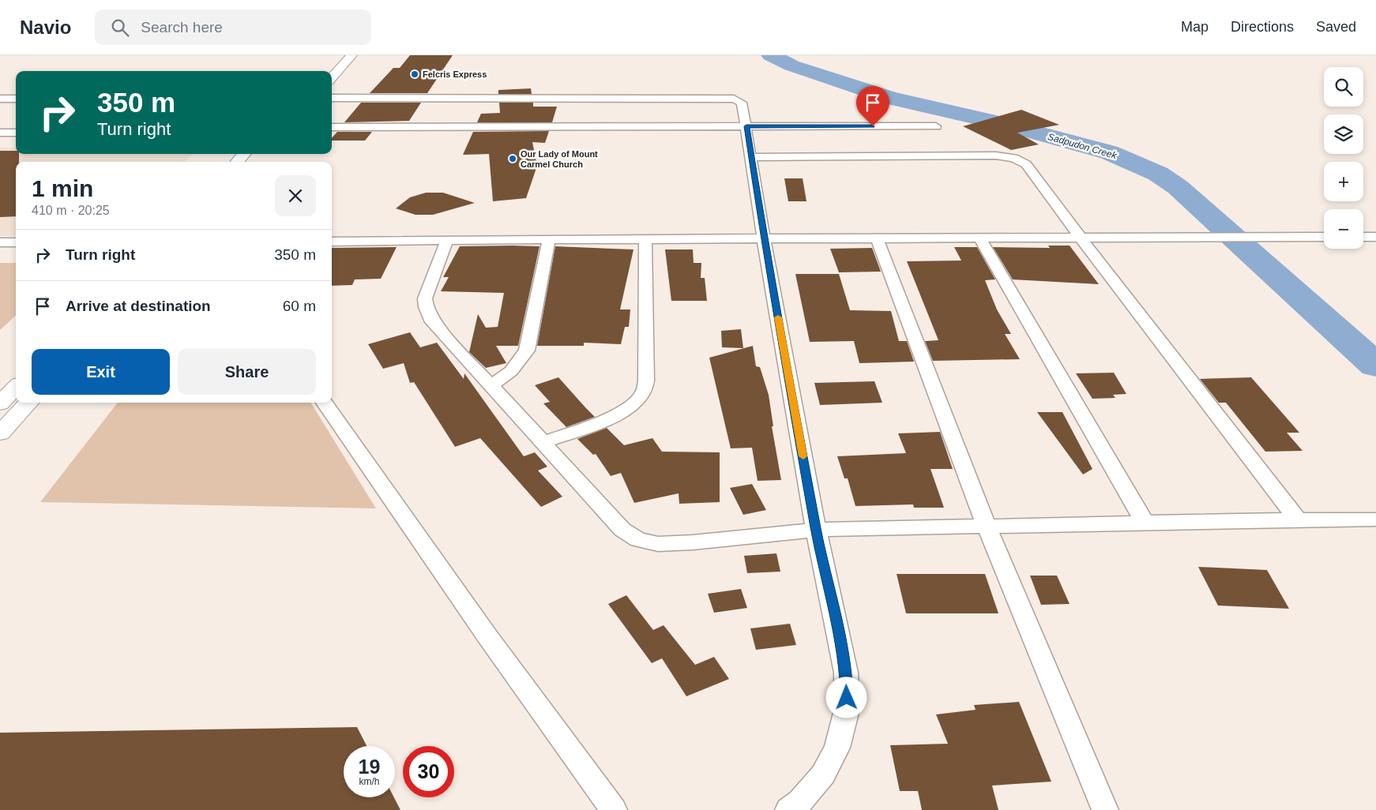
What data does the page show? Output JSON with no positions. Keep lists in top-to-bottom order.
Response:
{
  "water": ["Sadpudon Creek"],
  "places": ["Felcris Express", "Our Lady of Mount Carmel Church"],
  "page": {
    "header": "Navio",
    "search": "Search here",
    "nav": ["Map", "Directions", "Saved"],
    "map_buttons": ["+", "−"],
    "turn": ["350 m", "Turn right"],
    "heading": ["1 min", "410 m · 20:25"],
    "list": [
      {
        "name": "Turn right",
        "value": "350 m"
      },
      {
        "name": "Arrive at destination",
        "value": "60 m"
      }
    ],
    "buttons": ["Exit", "Share"],
    "speed": "19 km/h",
    "limit": "30"
  }
}
